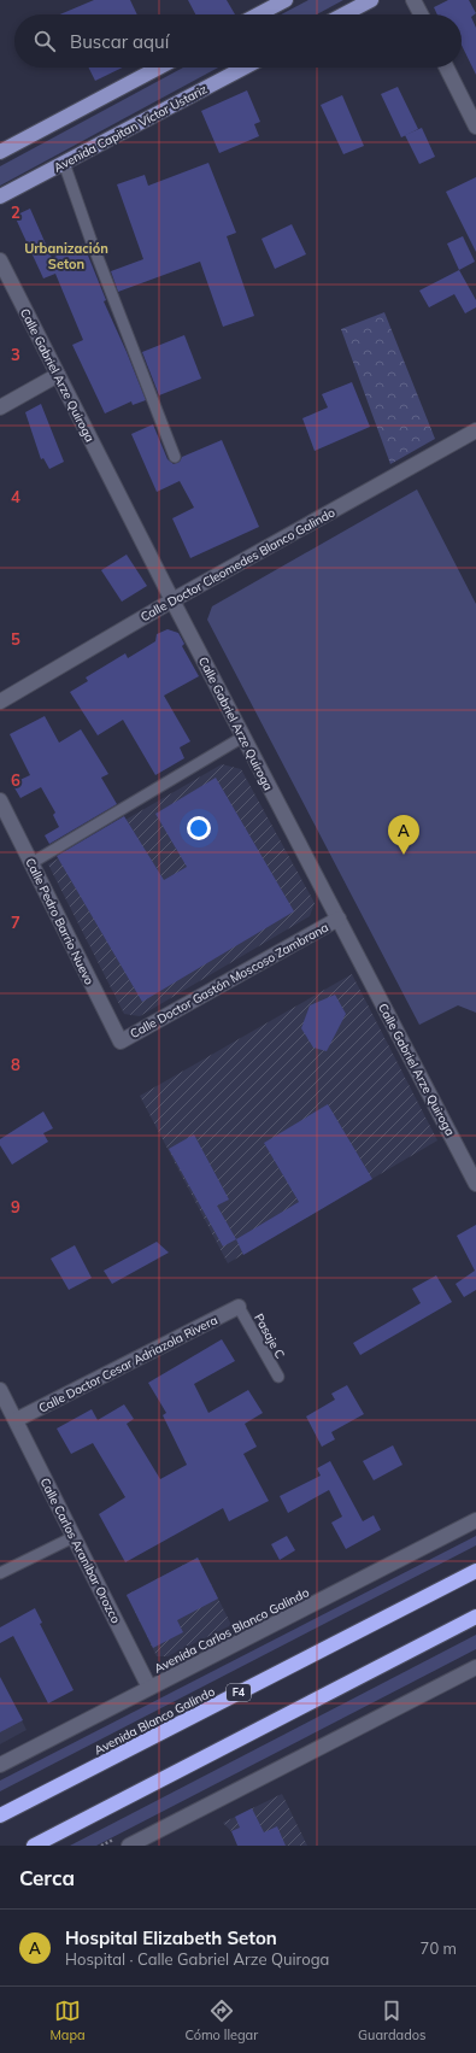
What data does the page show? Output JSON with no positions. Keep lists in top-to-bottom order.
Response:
{
  "streets": {
    "highway": ["F4", "Avenida Blanco Galindo"],
    "main road": ["Avenida Capitan Víctor Ustariz"],
    "street": [
      "Calle Gabriel Arze Quiroga",
      "Calle Doctor Cleomedes Blanco Galindo",
      "Calle Pedro Barrio Nuevo",
      "Calle Doctor Gastón Moscoso Zambrana",
      "Calle Doctor Cesar Adriazola Rivera",
      "Calle Carlos Aranibar Orozco",
      "Avenida Carlos Blanco Galindo"
    ],
    "lane": ["Pasaje C"]
  },
  "crossings": [
    ["Calle Gabriel Arze Quiroga", "Calle Doctor Cleomedes Blanco Galindo"],
    ["Calle Gabriel Arze Quiroga", "Calle Doctor Gastón Moscoso Zambrana"],
    ["Calle Pedro Barrio Nuevo", "Calle Doctor Gastón Moscoso Zambrana"],
    ["Pasaje C", "Calle Doctor Cesar Adriazola Rivera"],
    ["Calle Doctor Cesar Adriazola Rivera", "Calle Carlos Aranibar Orozco"],
    ["Calle Carlos Aranibar Orozco", "Avenida Carlos Blanco Galindo"]
  ],
  "districts": ["Urbanización Seton"],
  "page": {
    "search": "Buscar aquí",
    "pins": "A",
    "heading": "Cerca",
    "list": [
      {
        "mark": "A",
        "name": "Hospital Elizabeth Seton",
        "note": "Hospital · Calle Gabriel Arze Quiroga",
        "value": "70 m"
      }
    ],
    "nav": ["Mapa", "Cómo llegar", "Guardados"]
  },
  "grid": {
    "rows": [
      "2",
      "3",
      "4",
      "5",
      "6",
      "7",
      "8",
      "9"
    ]
  }
}
